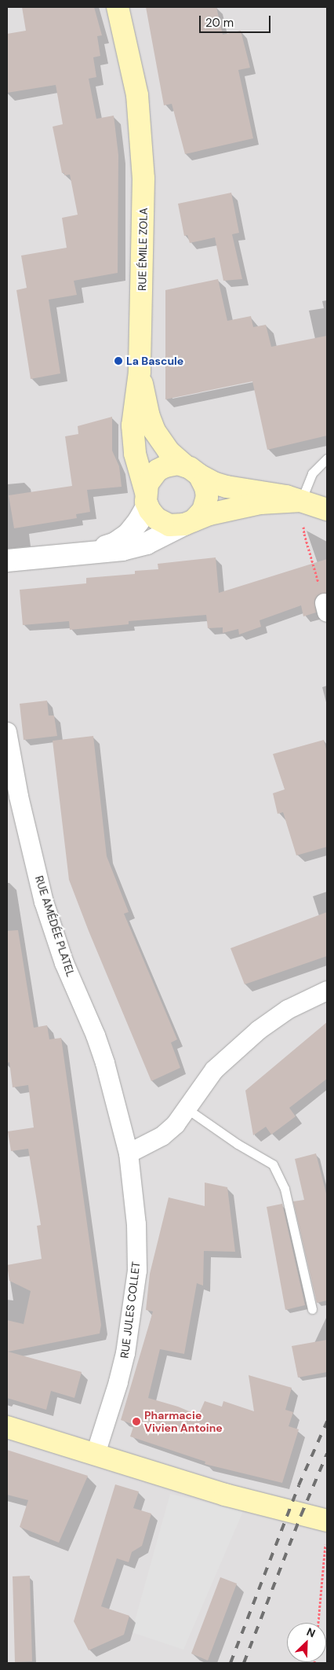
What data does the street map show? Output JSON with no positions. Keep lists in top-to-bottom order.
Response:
{
  "streets": {
    "main road": ["RUE ÉMILE ZOLA"],
    "street": ["RUE AMÉDÉE PLATEL", "RUE JULES COLLET"]
  },
  "crossings": [
    ["RUE AMÉDÉE PLATEL", "RUE JULES COLLET"]
  ],
  "places": ["La Bascule", "Pharmacie Vivien Antoine"],
  "scale_bar": "20 m",
  "north": "top right"
}
